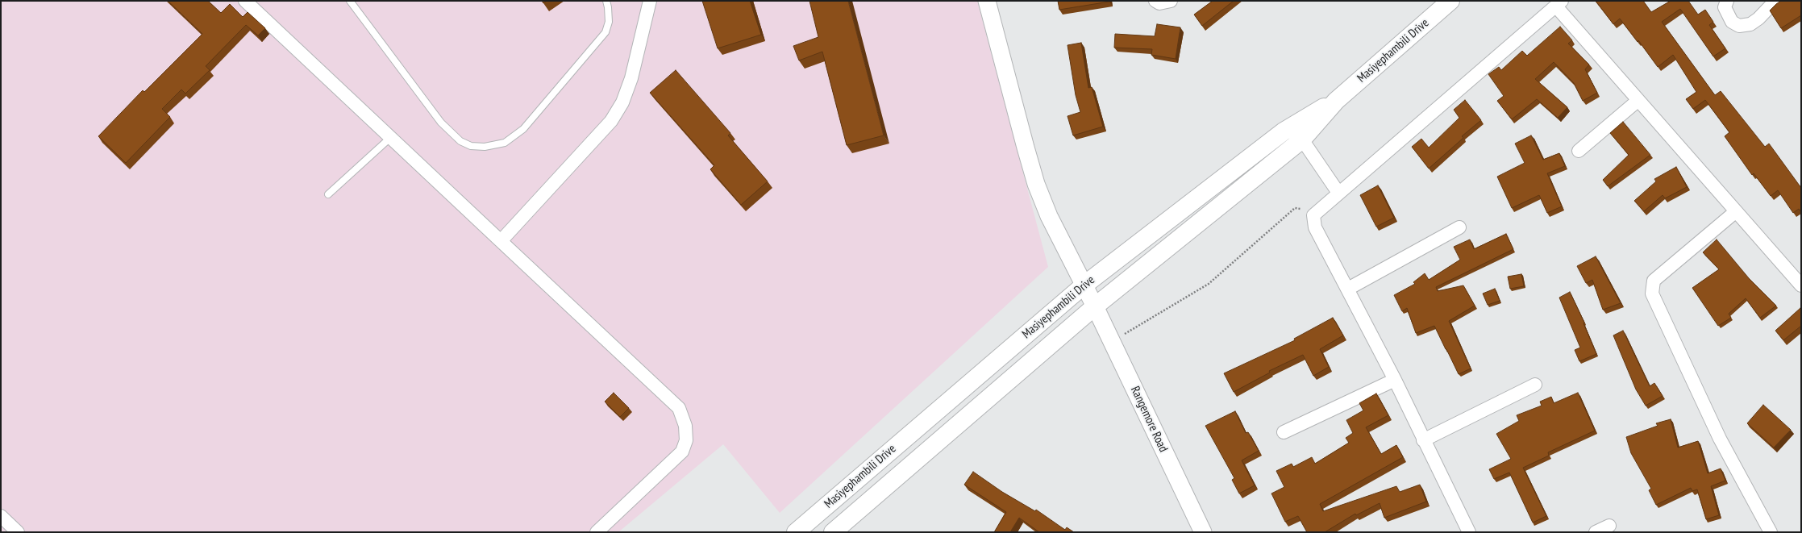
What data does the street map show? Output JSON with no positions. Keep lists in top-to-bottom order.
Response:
{
  "streets": {
    "main road": ["Masiyephambili Drive"],
    "street": ["Rangemore Road"]
  },
  "crossings": [
    ["Masiyephambili Drive", "Rangemore Road"]
  ]
}
